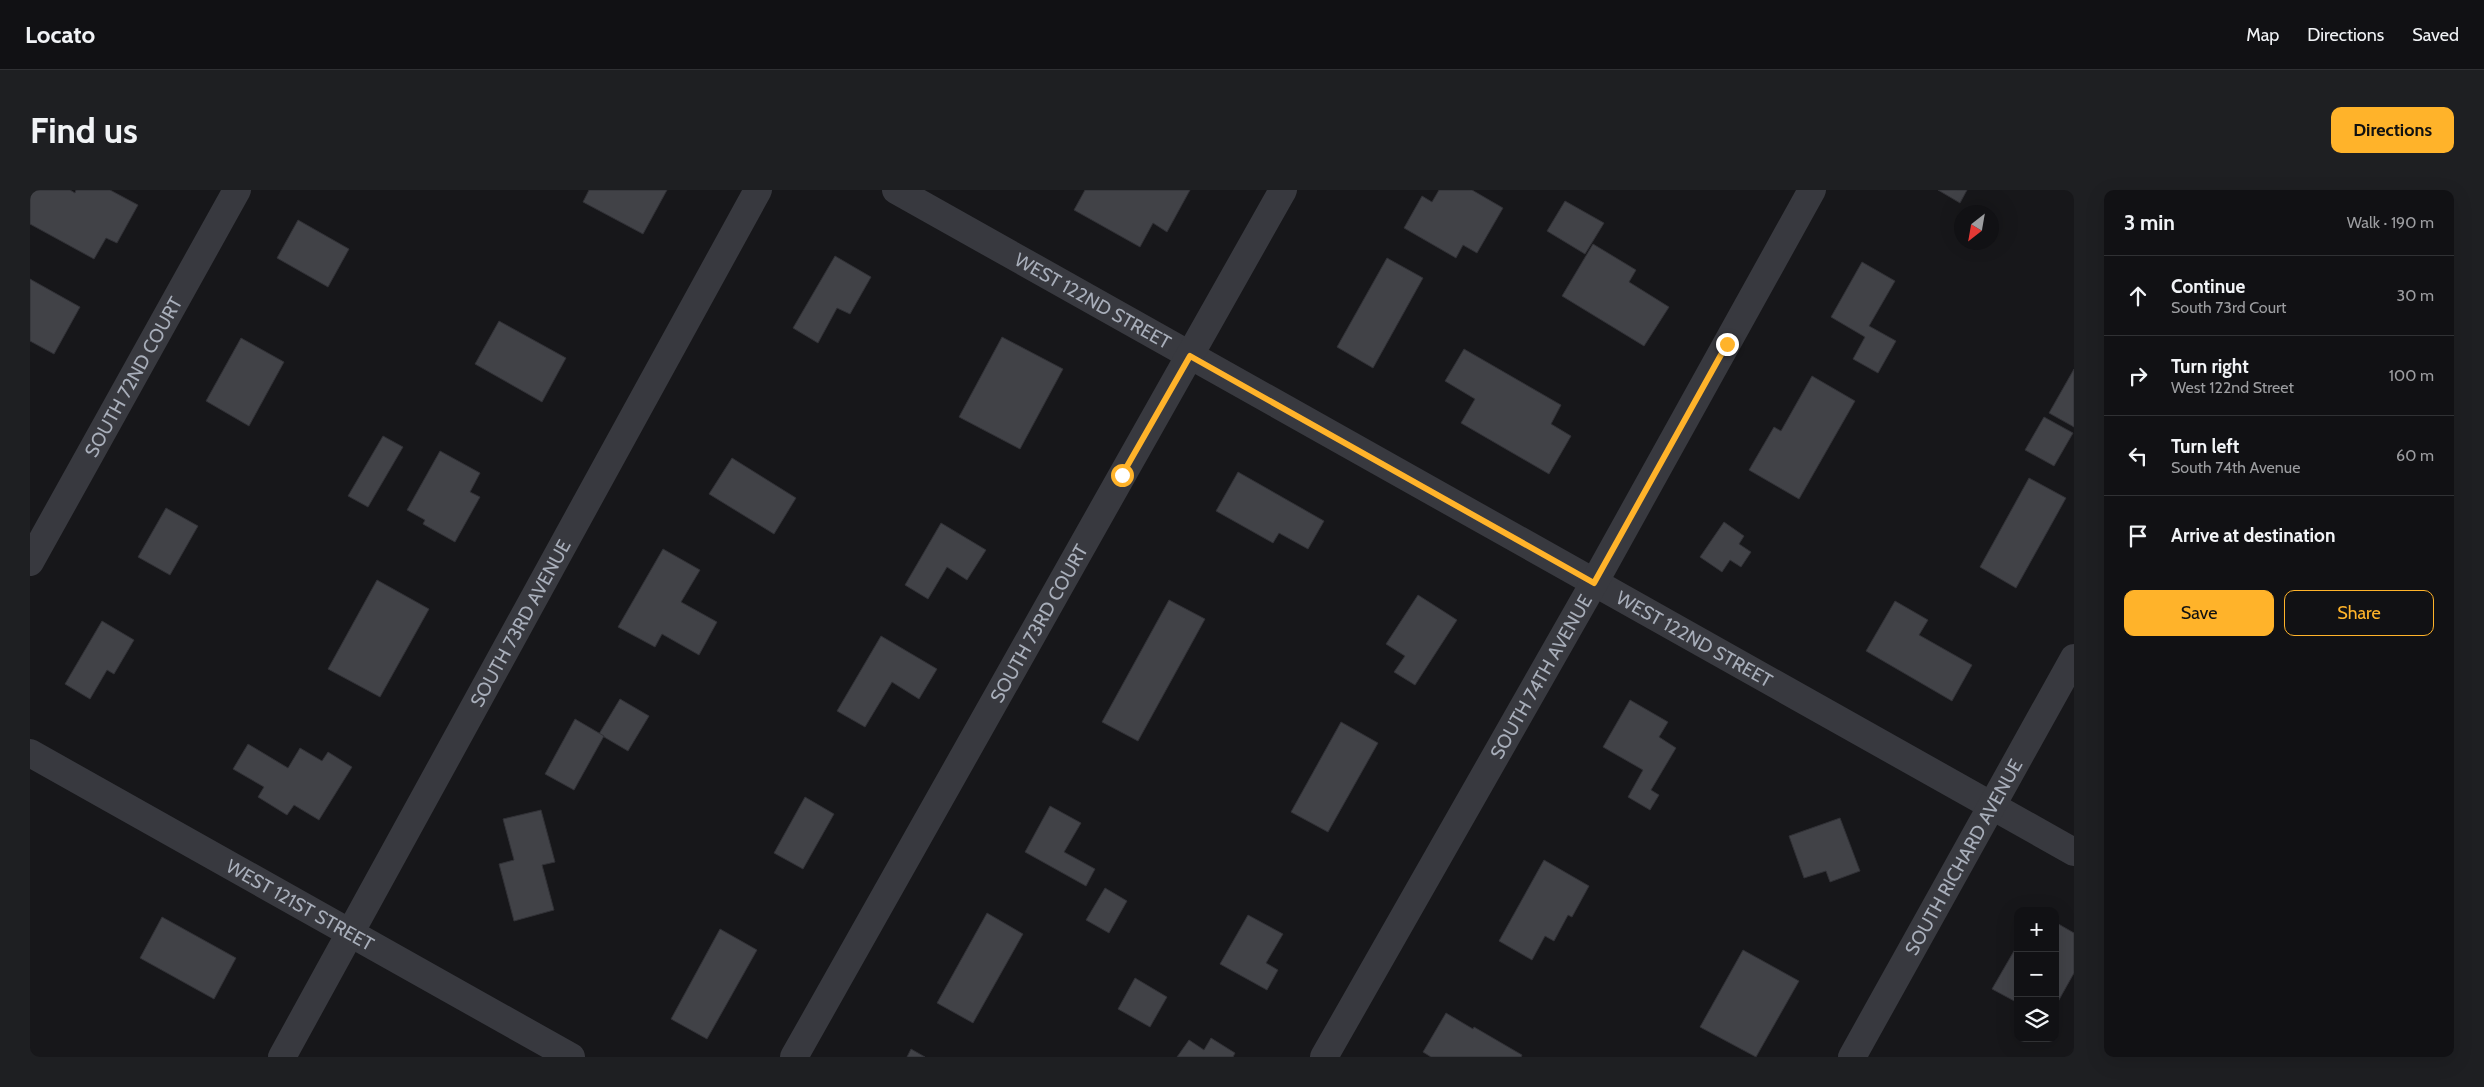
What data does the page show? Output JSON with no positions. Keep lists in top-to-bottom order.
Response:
{
  "streets": {
    "street": [
      "WEST 122ND STREET",
      "SOUTH 72ND COURT",
      "SOUTH 73RD AVENUE",
      "SOUTH 73RD COURT",
      "SOUTH 74TH AVENUE",
      "SOUTH RICHARD AVENUE",
      "WEST 121ST STREET"
    ]
  },
  "crossings": [
    ["WEST 122ND STREET", "SOUTH 73RD COURT"],
    ["WEST 122ND STREET", "SOUTH 74TH AVENUE"],
    ["WEST 122ND STREET", "SOUTH RICHARD AVENUE"],
    ["SOUTH 73RD AVENUE", "WEST 121ST STREET"]
  ],
  "north": "bottom left",
  "page": {
    "header": "Locato",
    "nav": ["Map", "Directions", "Saved"],
    "buttons": [
      "Directions",
      ["Save", "Share"]
    ],
    "title": "Find us",
    "heading": ["3 min", "Walk · 190 m"],
    "list": [
      ["Continue", "South 73rd Court", "30 m"],
      ["Turn right", "West 122nd Street", "100 m"],
      ["Turn left", "South 74th Avenue", "60 m"],
      "Arrive at destination"
    ],
    "map_buttons": ["+", "−"]
  }
}
